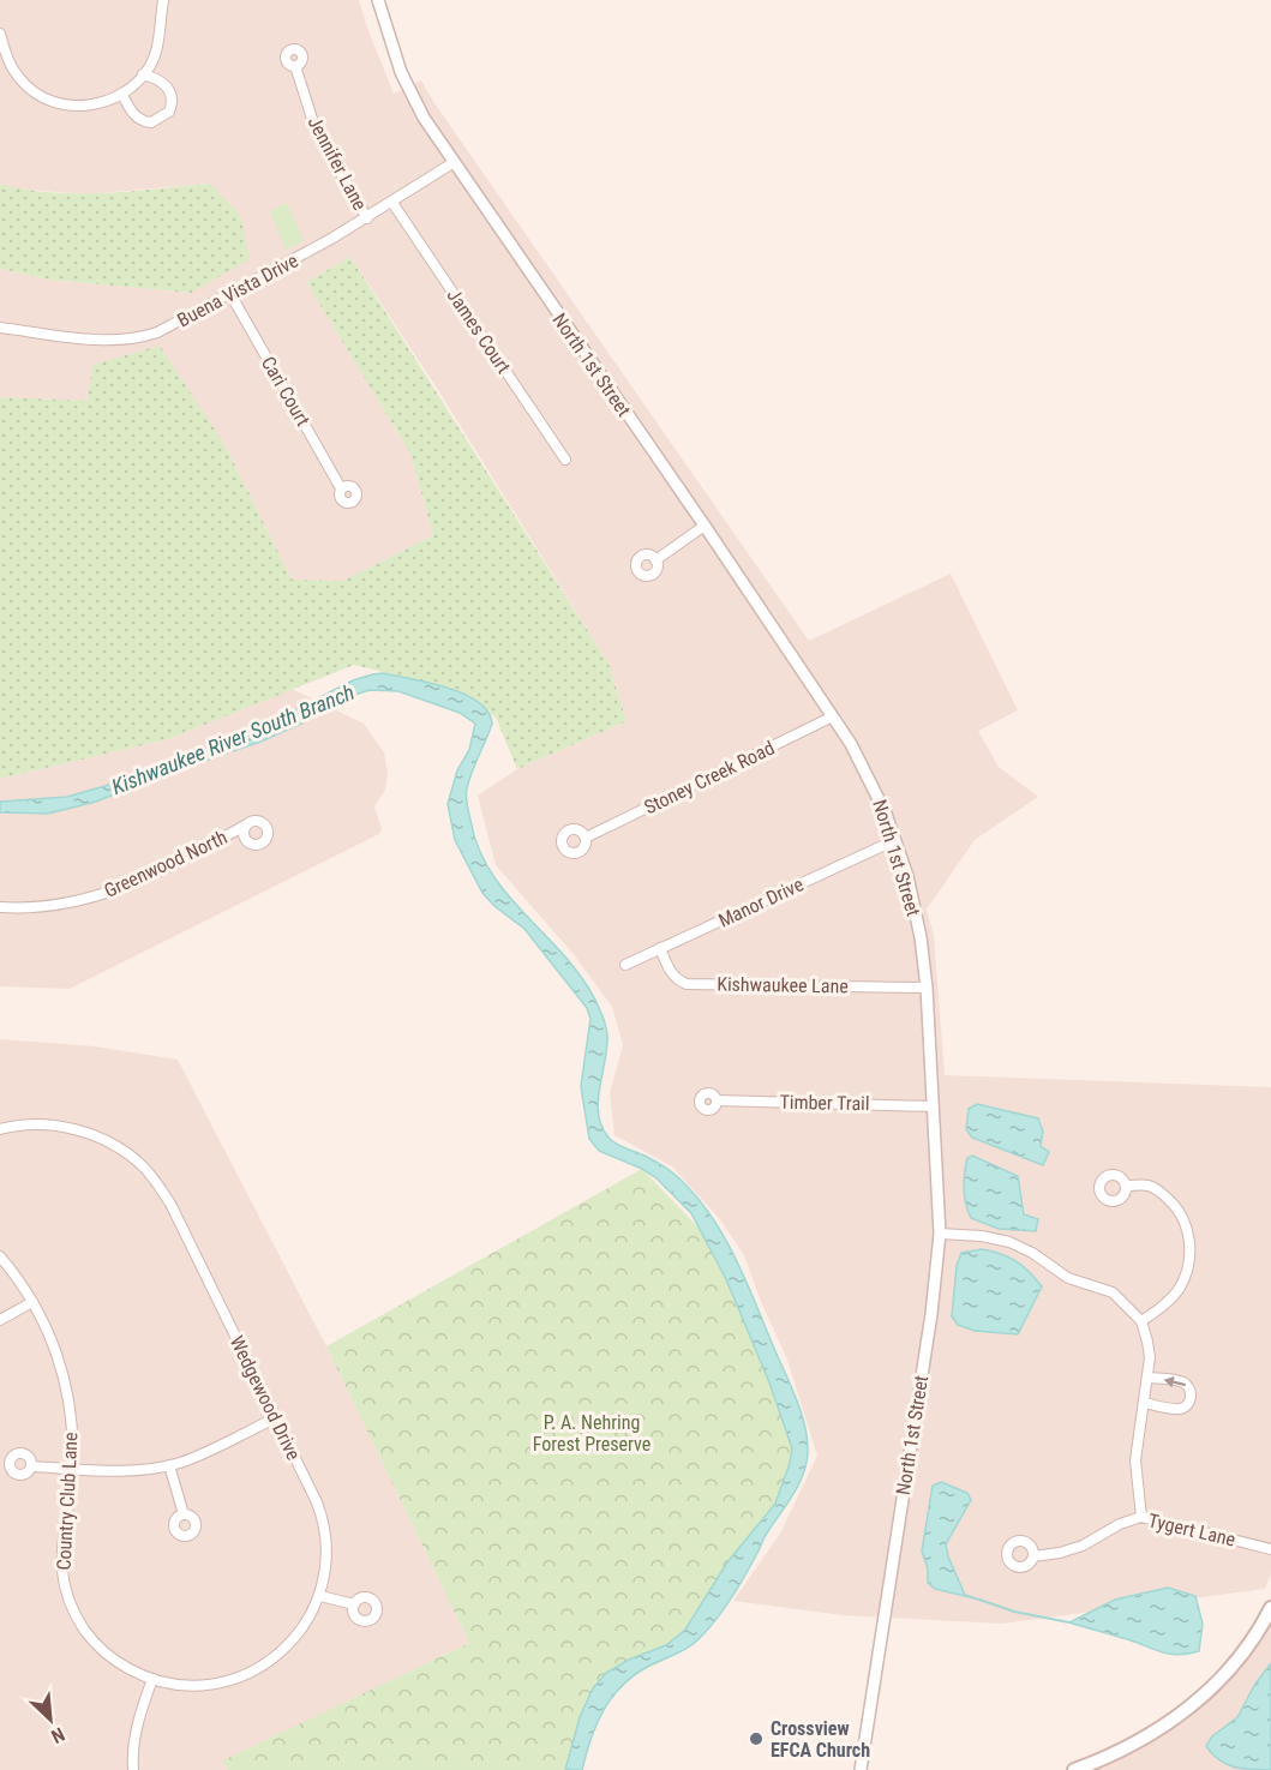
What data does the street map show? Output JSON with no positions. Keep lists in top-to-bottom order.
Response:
{
  "streets": {
    "street": [
      "Jennifer Lane",
      "Buena Vista Drive",
      "James Court",
      "North 1st Street",
      "Cari Court",
      "Stoney Creek Road",
      "Greenwood North",
      "Manor Drive",
      "Kishwaukee Lane",
      "Timber Trail",
      "Wedgewood Drive",
      "Country Club Lane",
      "Tygert Lane"
    ]
  },
  "crossings": [
    ["Jennifer Lane", "Buena Vista Drive"],
    ["Buena Vista Drive", "James Court"],
    ["Buena Vista Drive", "North 1st Street"],
    ["Buena Vista Drive", "Cari Court"],
    ["North 1st Street", "Stoney Creek Road"],
    ["North 1st Street", "Manor Drive"],
    ["North 1st Street", "Kishwaukee Lane"],
    ["North 1st Street", "Timber Trail"],
    ["Manor Drive", "Kishwaukee Lane"],
    ["Wedgewood Drive", "Country Club Lane"]
  ],
  "water": ["Kishwaukee River South Branch"],
  "parks": ["P. A. Nehring Forest Preserve"],
  "places": ["Crossview EFCA Church"],
  "north": "bottom right"
}
